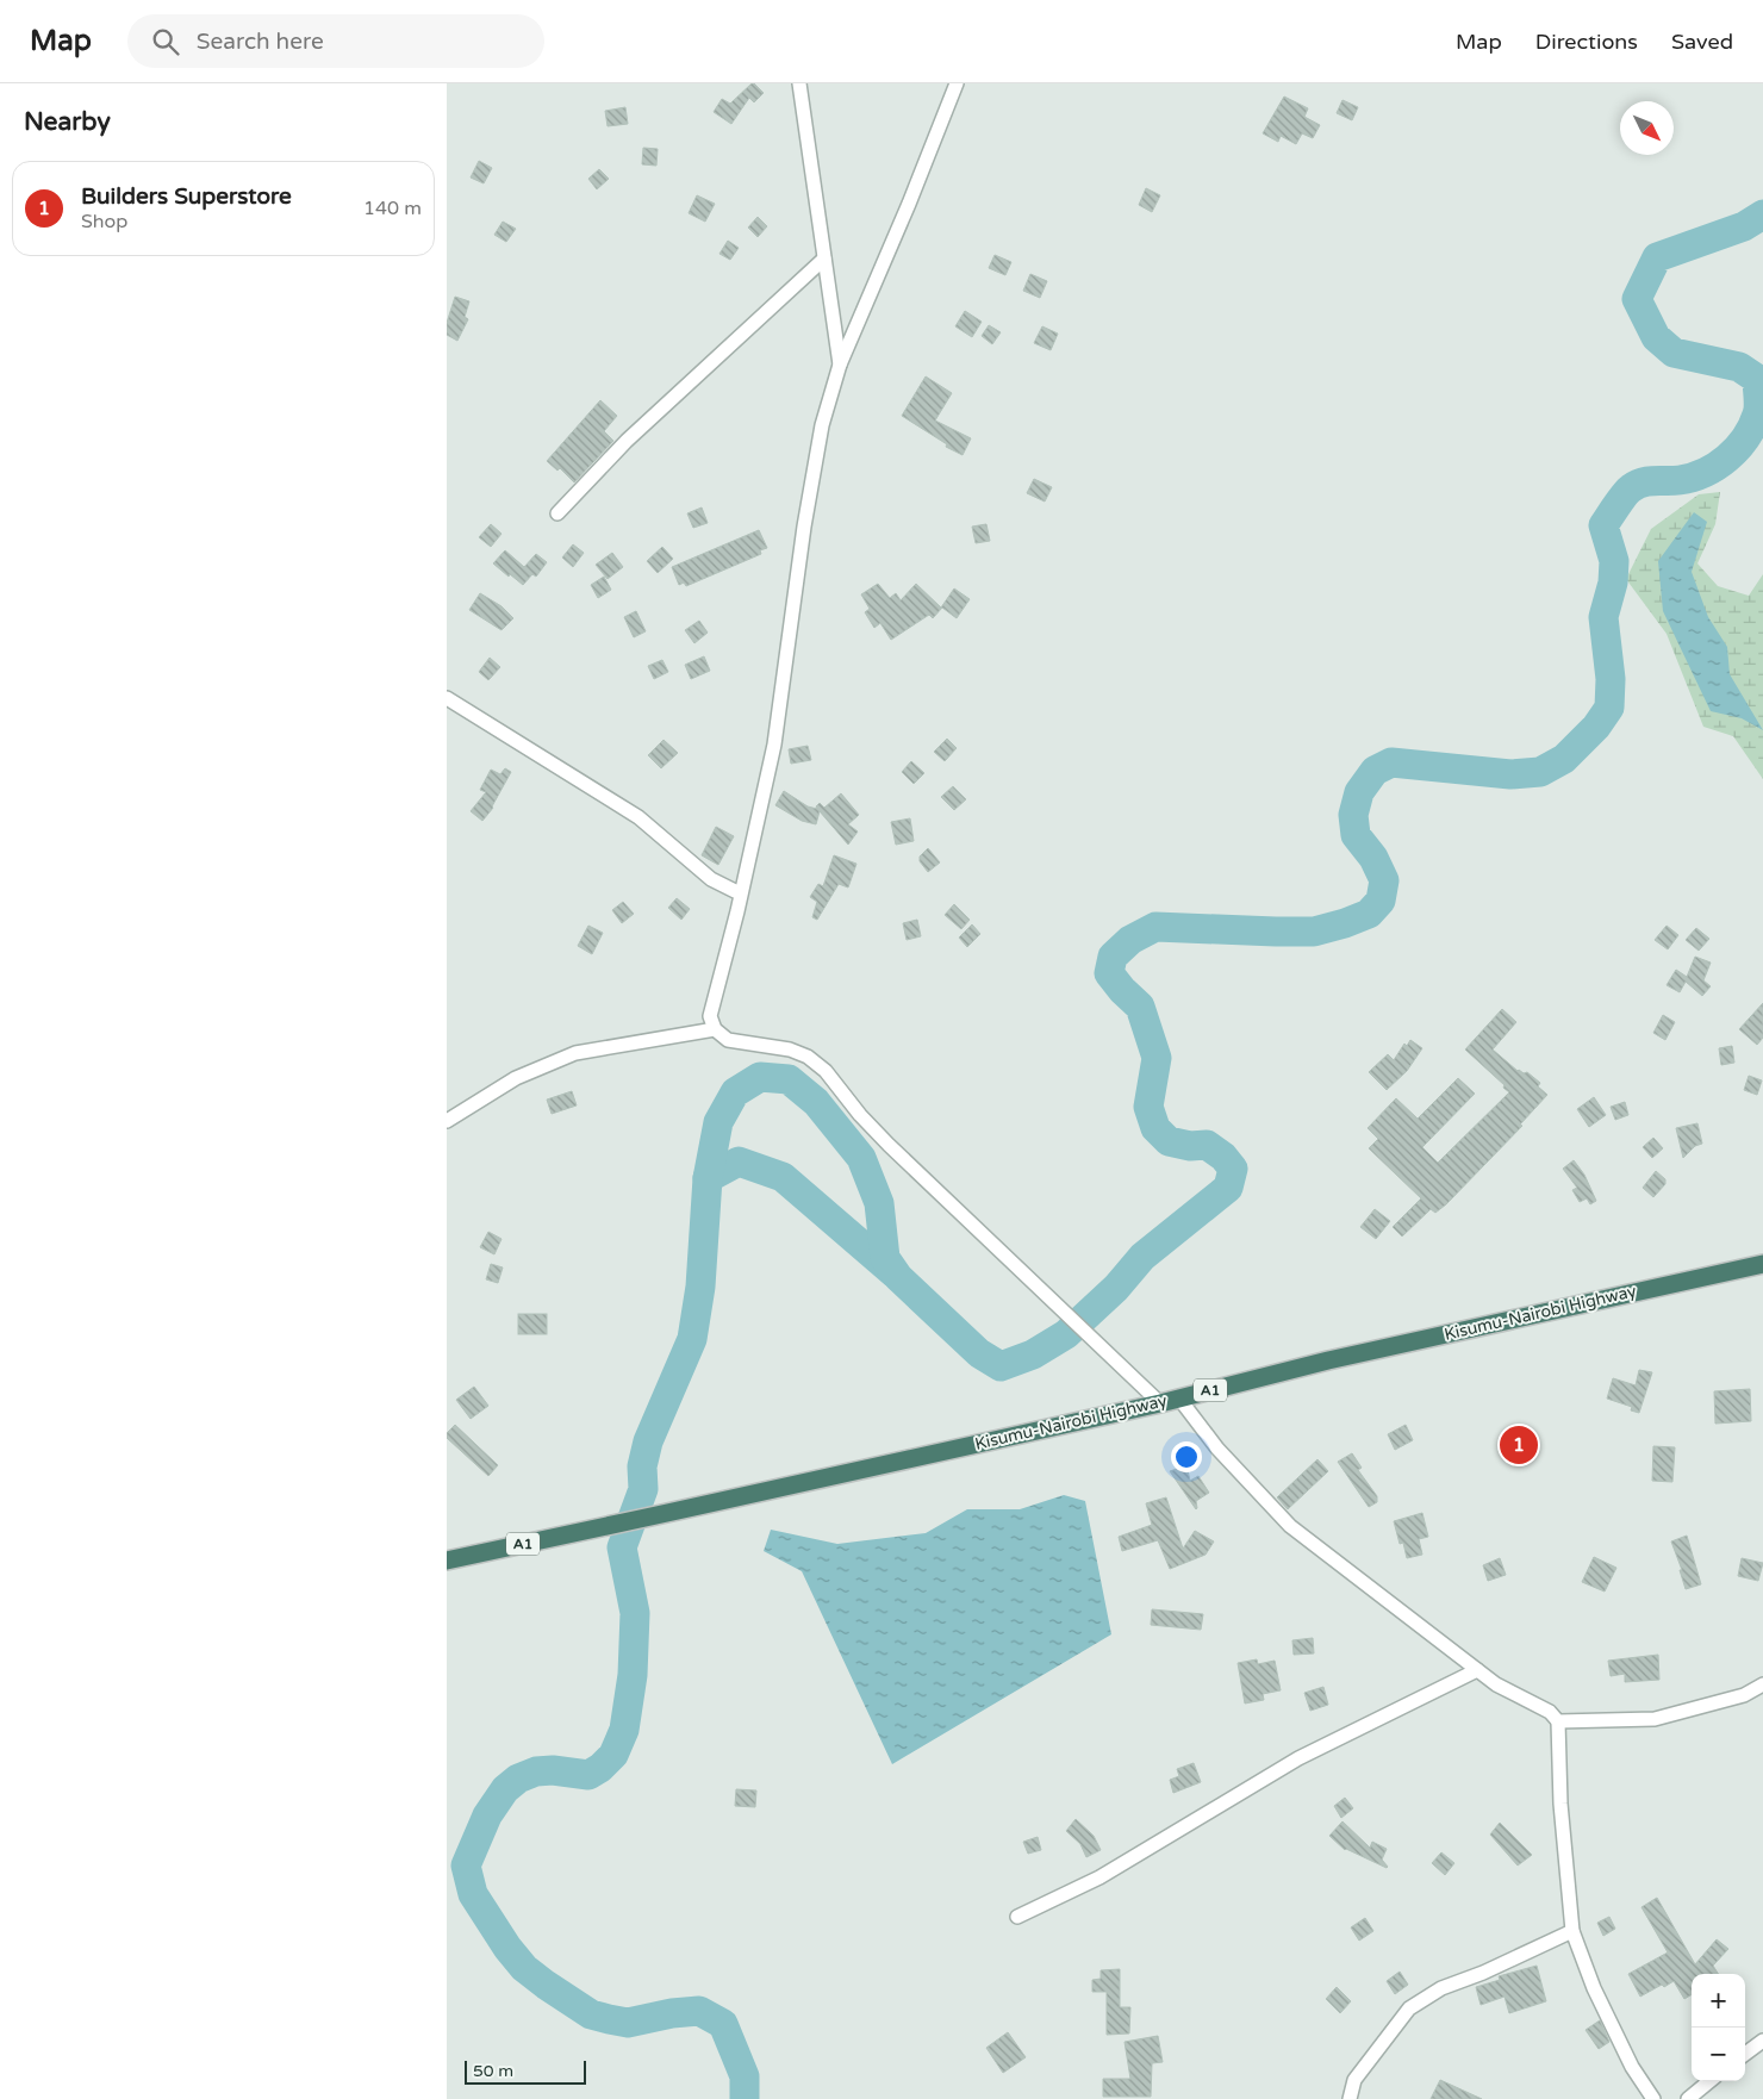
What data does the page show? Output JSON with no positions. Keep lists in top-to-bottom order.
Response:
{
  "streets": {
    "highway": ["Kisumu-Nairobi Highway", "A1"]
  },
  "scale_bar": "50 m",
  "north": "bottom right",
  "page": {
    "header": "Map",
    "search": "Search here",
    "nav": ["Map", "Directions", "Saved"],
    "heading": "Nearby",
    "list": [
      {
        "mark": "1",
        "name": "Builders Superstore",
        "note": "Shop",
        "value": "140 m"
      }
    ],
    "pins": "1",
    "map_buttons": ["+", "−"],
    "scale": "50 m"
  }
}
